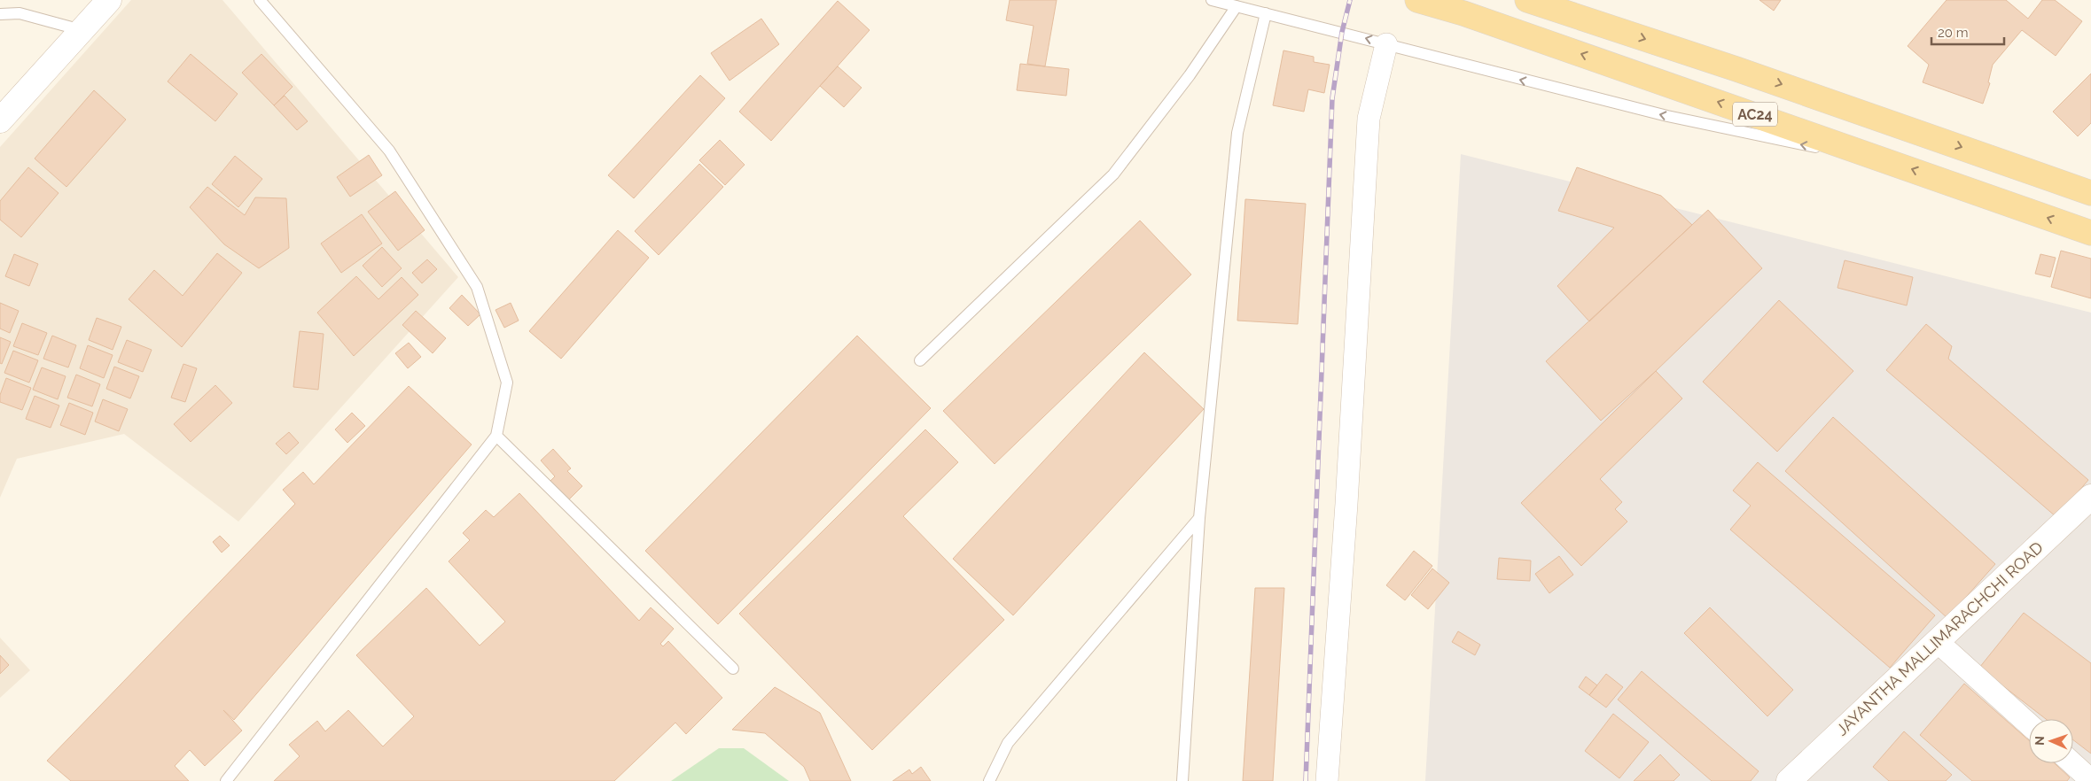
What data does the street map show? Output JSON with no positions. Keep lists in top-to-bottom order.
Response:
{
  "streets": {
    "main road": ["AC24"],
    "street": ["JAYANTHA MALLIMARACHCHI ROAD"]
  },
  "scale_bar": "20 m",
  "north": "left"
}
